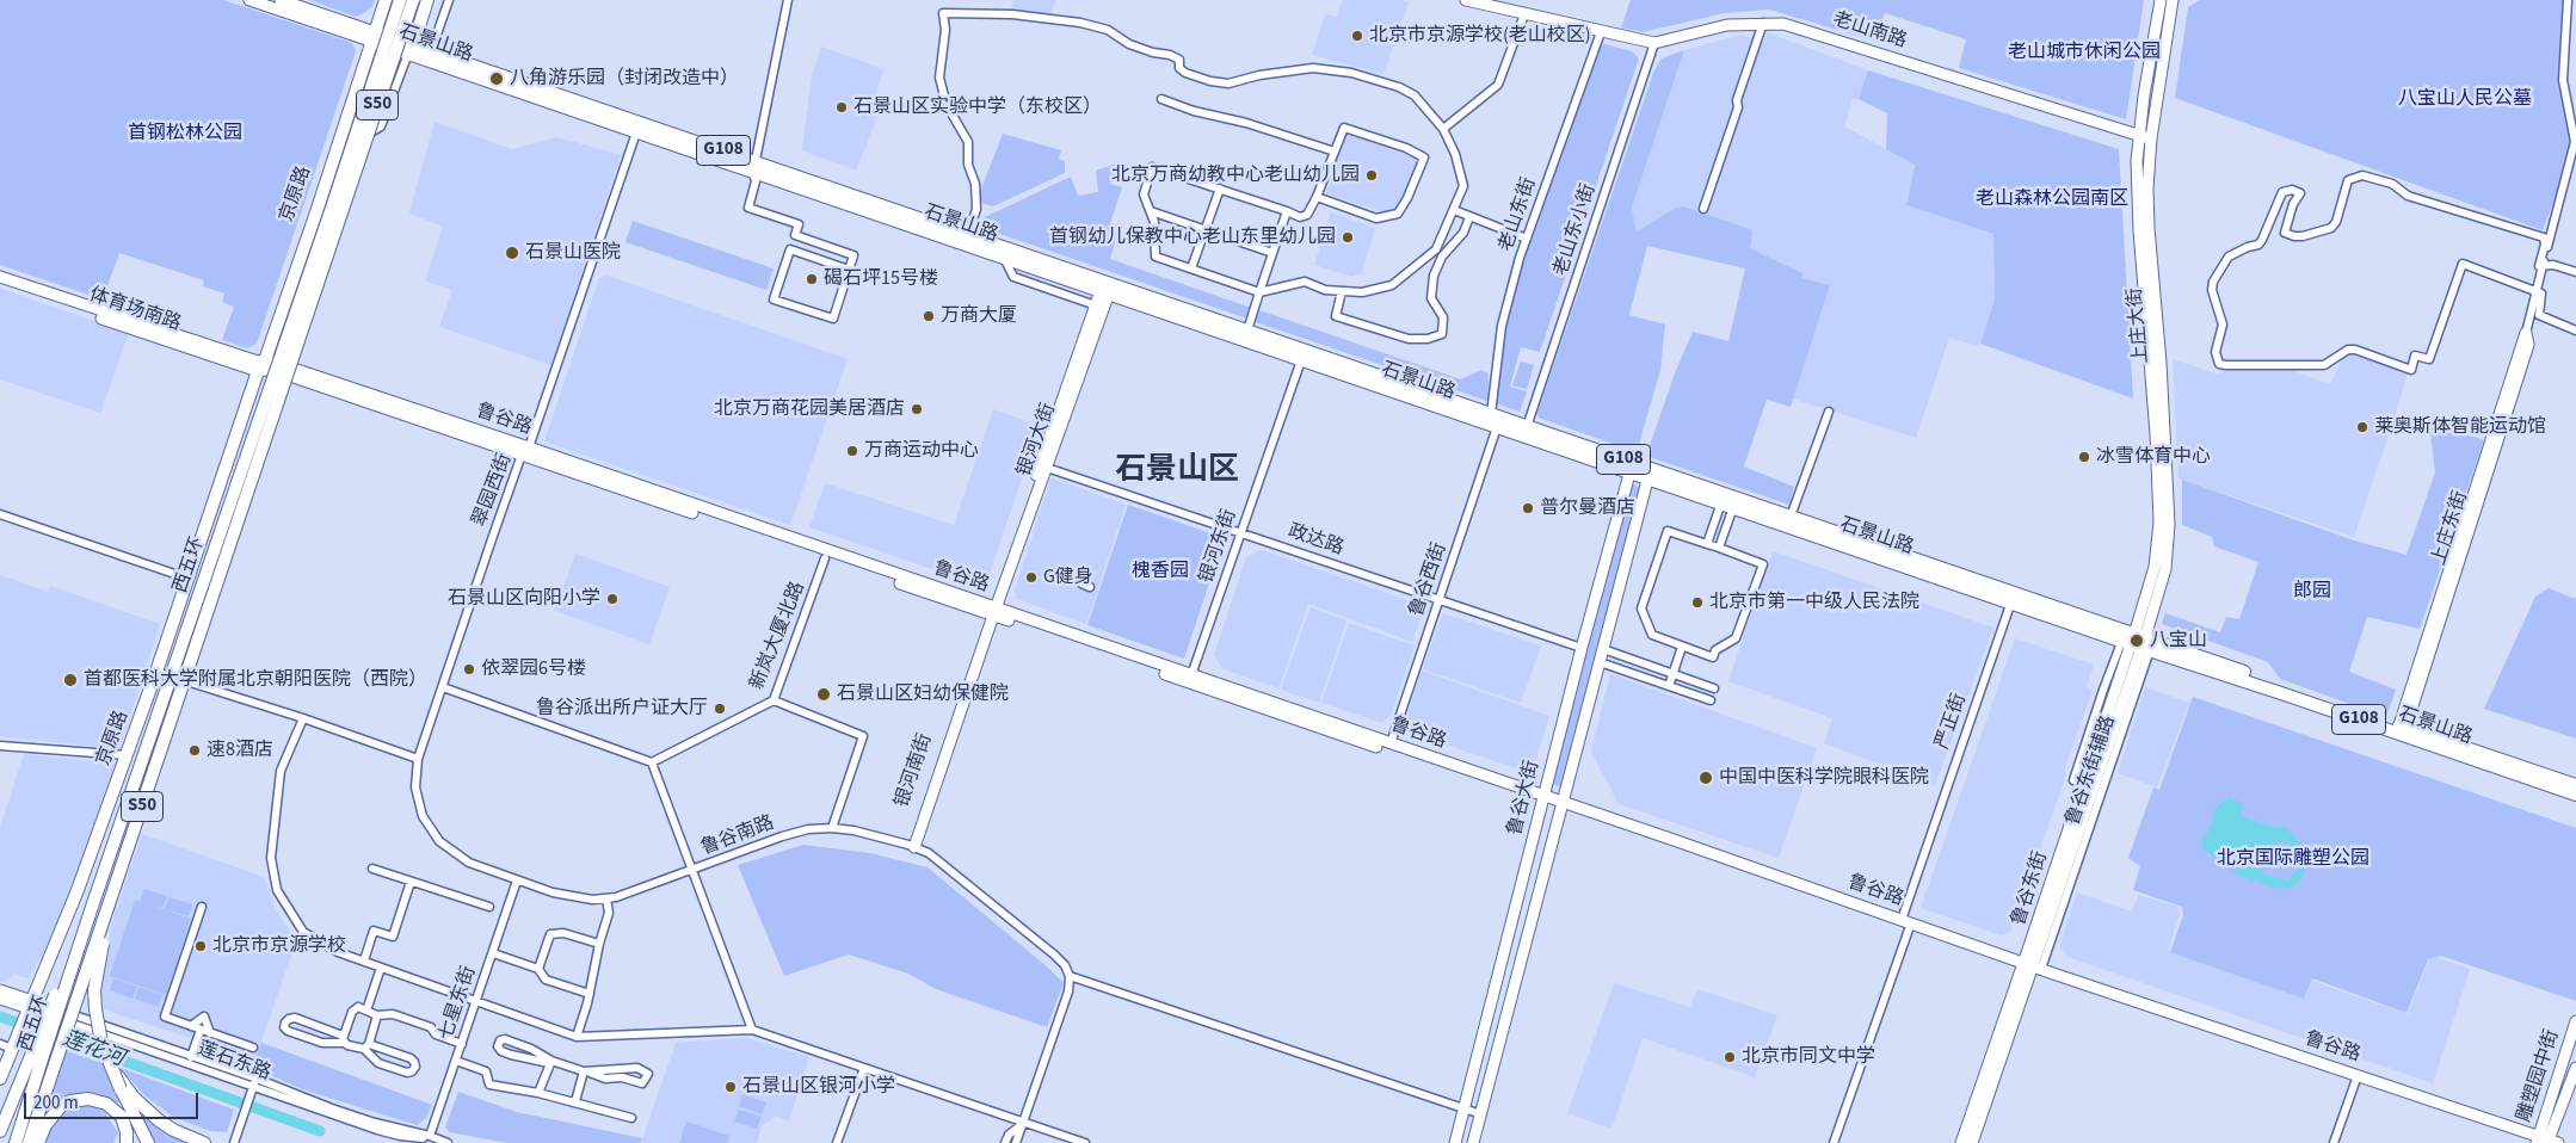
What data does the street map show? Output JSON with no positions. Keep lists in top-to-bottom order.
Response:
{
  "streets": {
    "highway": [
      "石景山路",
      "S50",
      "G108",
      "京原路",
      "西五环"
    ],
    "main road": [
      "老山南路",
      "体育场南路",
      "上庄大街",
      "鲁谷路",
      "银河大街",
      "上庄东街",
      "银河南街",
      "鲁谷大街",
      "鲁谷东街",
      "雕塑园中街"
    ],
    "street": [
      "老山东街",
      "老山东小街",
      "翠园西街",
      "政达路",
      "银河东街",
      "鲁谷西街",
      "新岚大厦北路",
      "严正街",
      "鲁谷南路",
      "七星东街",
      "莲石东路"
    ]
  },
  "crossings": [
    ["老山南路", "老山东街"],
    ["老山南路", "老山东小街"],
    ["老山南路", "上庄大街"],
    ["石景山路", "京原路"],
    ["石景山路", "老山东街"],
    ["石景山路", "老山东小街"],
    ["石景山路", "上庄大街"],
    ["石景山路", "银河大街"],
    ["石景山路", "翠园西街"],
    ["石景山路", "上庄东街"],
    ["石景山路", "银河东街"],
    ["石景山路", "鲁谷西街"],
    ["石景山路", "严正街"],
    ["石景山路", "鲁谷大街"],
    ["石景山路", "鲁谷东街"],
    ["京原路", "体育场南路"],
    ["京原路", "鲁谷路"],
    ["京原路", "莲石东路"],
    ["体育场南路", "鲁谷路"],
    ["上庄大街", "鲁谷东街"],
    ["鲁谷路", "银河大街"],
    ["鲁谷路", "翠园西街"],
    ["鲁谷路", "银河东街"],
    ["鲁谷路", "鲁谷西街"],
    ["鲁谷路", "新岚大厦北路"],
    ["鲁谷路", "严正街"],
    ["鲁谷路", "银河南街"],
    ["鲁谷路", "鲁谷大街"],
    ["鲁谷路", "鲁谷东街"],
    ["鲁谷路", "雕塑园中街"],
    ["银河大街", "政达路"],
    ["银河大街", "银河南街"],
    ["翠园西街", "鲁谷南路"],
    ["政达路", "银河东街"],
    ["政达路", "鲁谷西街"],
    ["政达路", "鲁谷大街"],
    ["银河南街", "鲁谷南路"],
    ["鲁谷南路", "七星东街"],
    ["七星东街", "莲石东路"]
  ],
  "districts": ["石景山区"],
  "water": ["莲花河"],
  "parks": [
    "老山城市休闲公园",
    "八宝山人民公墓",
    "首钢松林公园",
    "老山森林公园南区",
    "槐香园",
    "郎园",
    "北京国际雕塑公园"
  ],
  "places": [
    "北京市京源学校(老山校区)",
    "八角游乐园（封闭改造中）",
    "石景山区实验中学（东校区）",
    "北京万商幼教中心老山幼儿园",
    "首钢幼儿保教中心老山东里幼儿园",
    "石景山医院",
    "碣石坪15号楼",
    "万商大厦",
    "北京万商花园美居酒店",
    "莱奥斯体智能运动馆",
    "万商运动中心",
    "冰雪体育中心",
    "普尔曼酒店",
    "G健身",
    "石景山区向阳小学",
    "北京市第一中级人民法院",
    "八宝山",
    "依翠园6号楼",
    "首都医科大学附属北京朝阳医院（西院）",
    "石景山区妇幼保健院",
    "鲁谷派出所户证大厅",
    "速8酒店",
    "中国中医科学院眼科医院",
    "北京市京源学校",
    "北京市同文中学",
    "石景山区银河小学"
  ],
  "scale_bar": "200 m"
}
